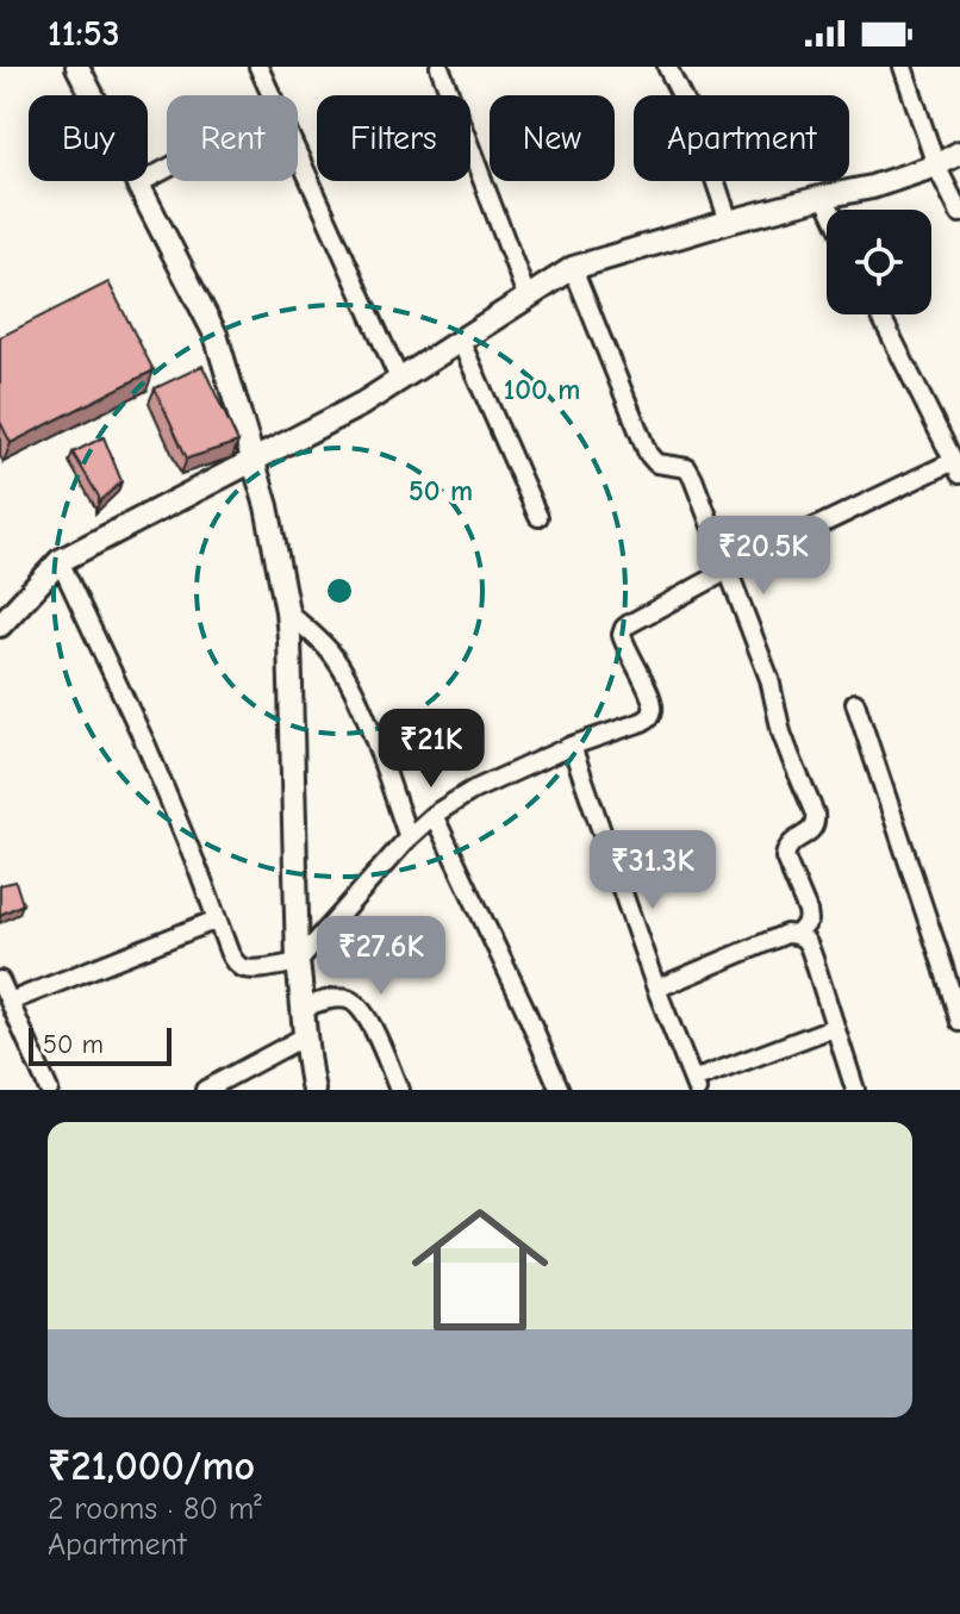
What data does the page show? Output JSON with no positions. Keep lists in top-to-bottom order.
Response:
{
  "scale_bar": "50 m",
  "page": {
    "status": "11:53",
    "chip": [
      "Buy",
      "Rent",
      "Filters",
      "New",
      "Apartment"
    ],
    "price": [
      "₹20.5K",
      "₹21K",
      "₹31.3K",
      "₹27.6K"
    ],
    "scale": "50 m",
    "list": [
      {
        "name": "₹21,000/mo",
        "note": "2 rooms · 80 m² · Apartment"
      }
    ]
  },
  "rings": ["100 m", "50 m"]
}
